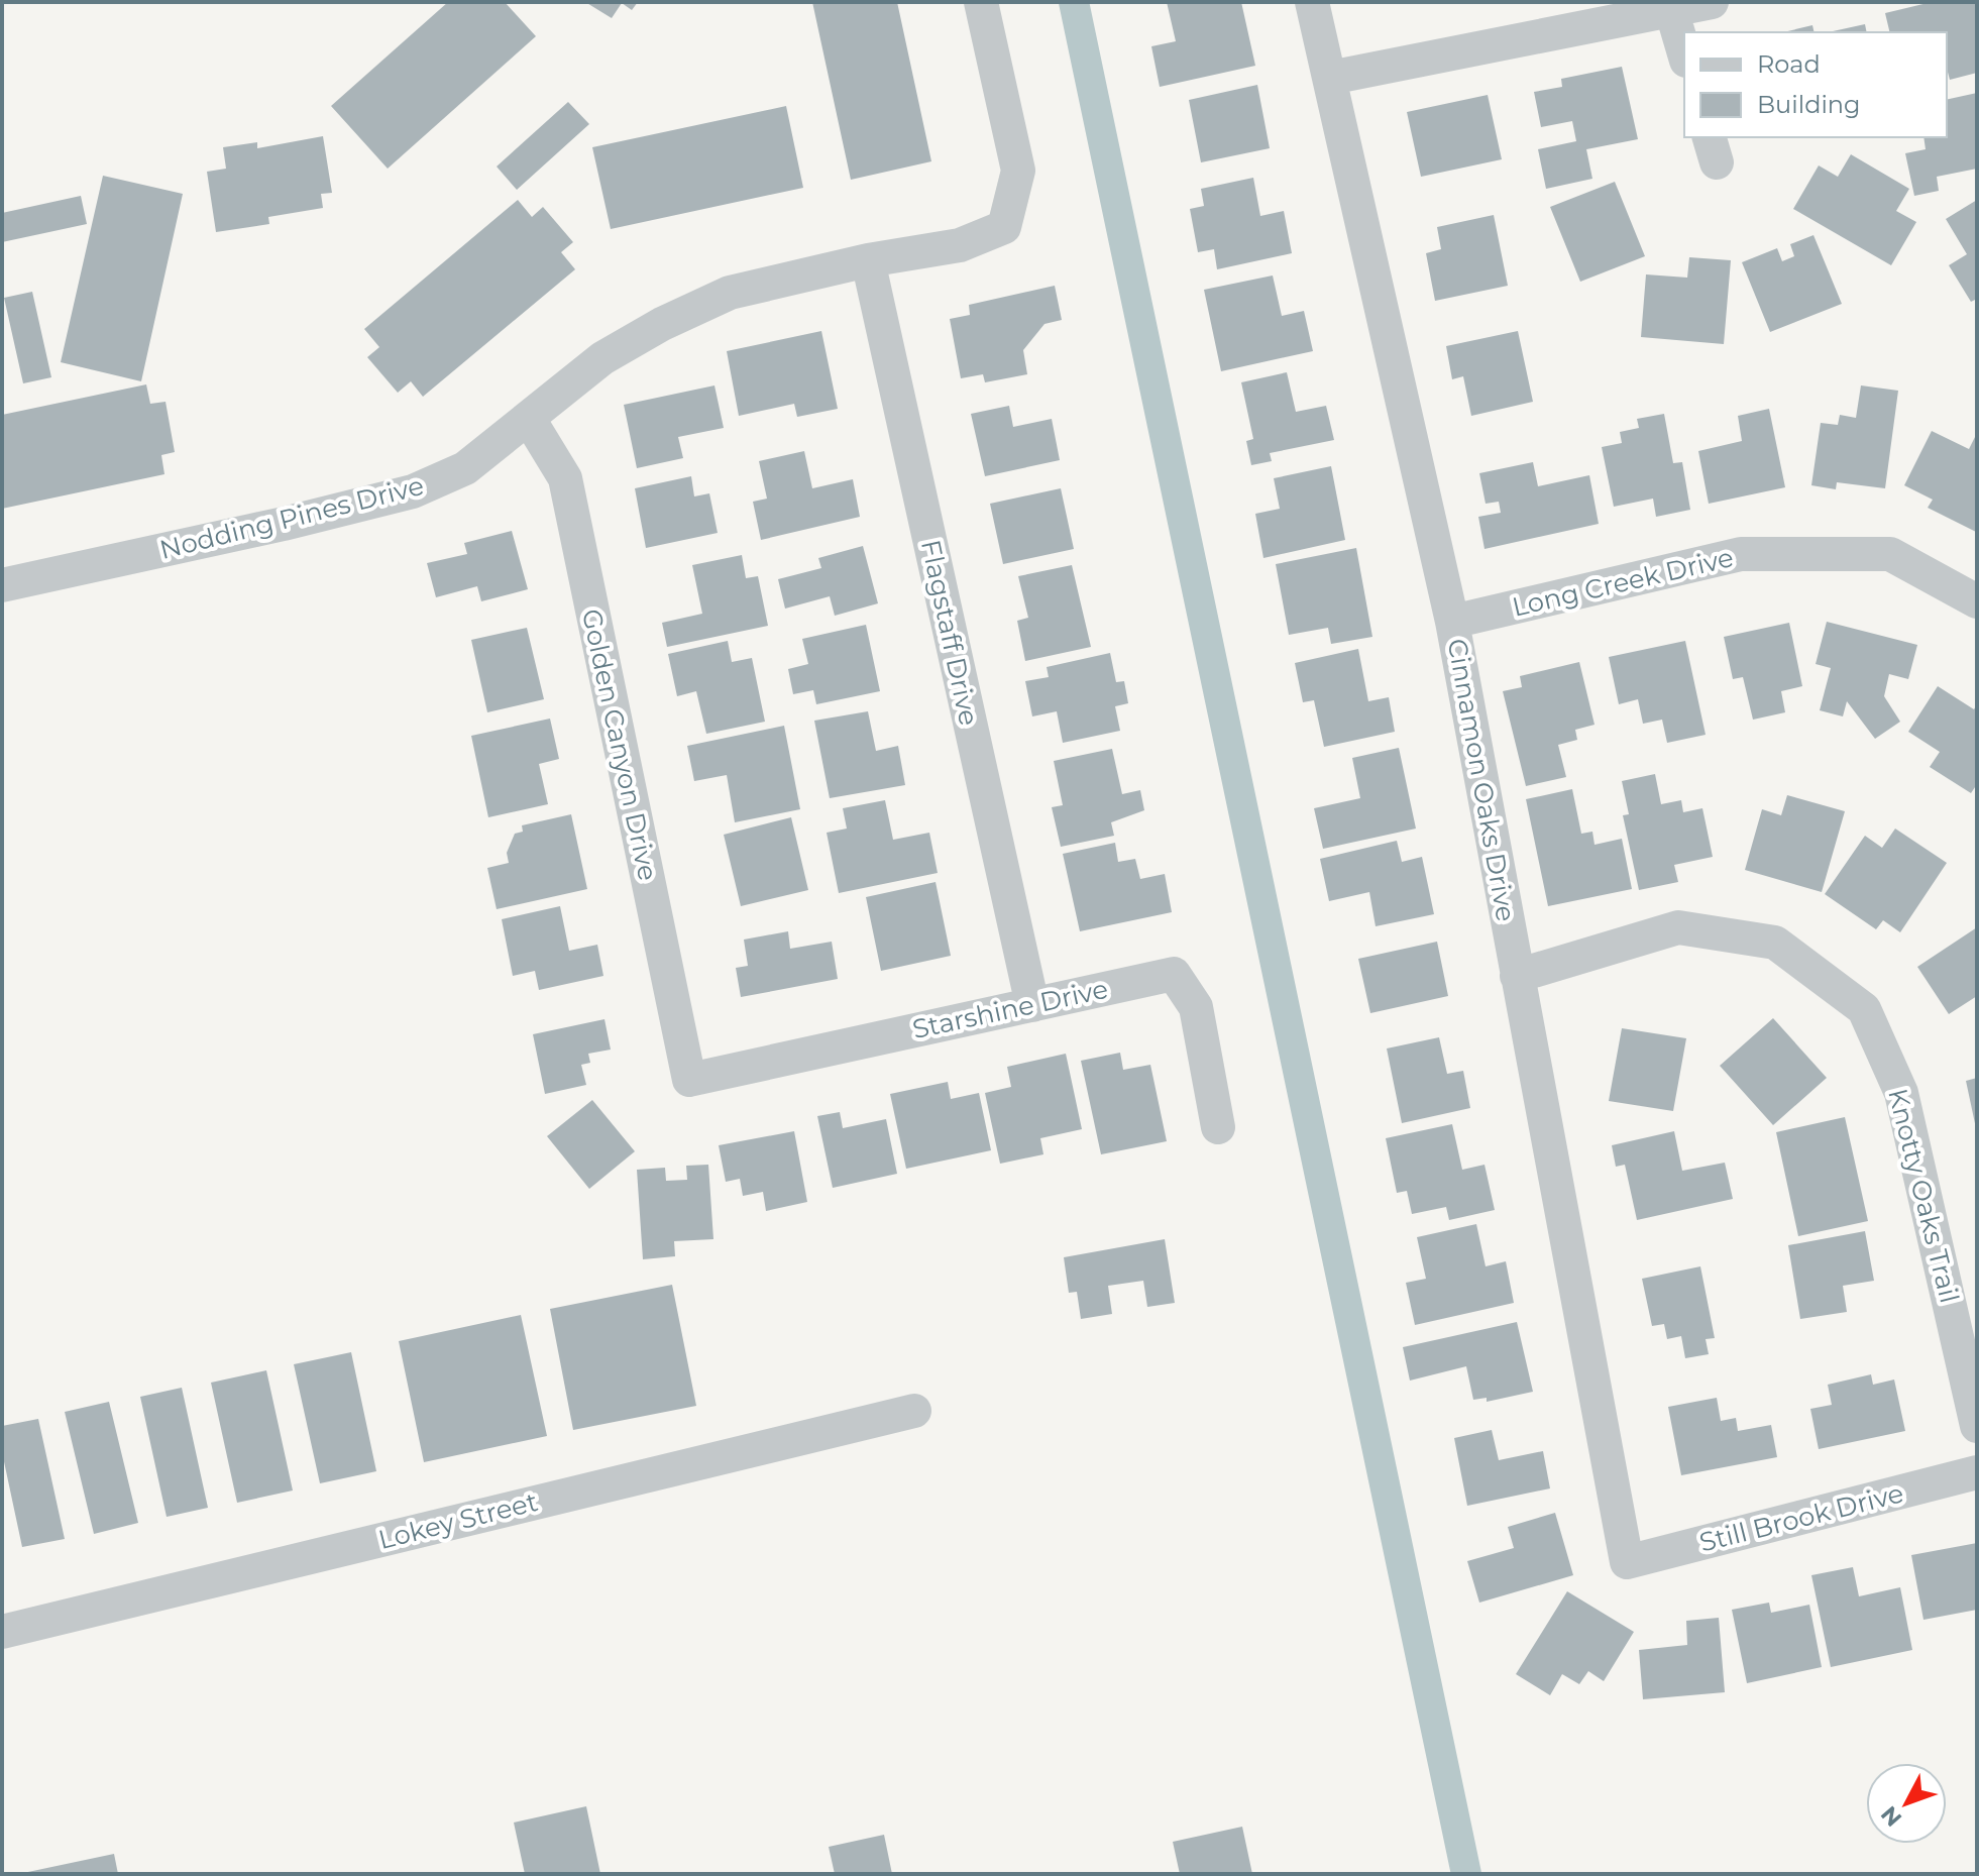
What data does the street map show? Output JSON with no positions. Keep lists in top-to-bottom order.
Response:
{
  "streets": {
    "street": [
      "Nodding Pines Drive",
      "Long Creek Drive",
      "Flagstaff Drive",
      "Golden Canyon Drive",
      "Cinnamon Oaks Drive",
      "Starshine Drive",
      "Knotty Oaks Trail",
      "Still Brook Drive",
      "Lokey Street"
    ]
  },
  "crossings": [
    ["Nodding Pines Drive", "Flagstaff Drive"],
    ["Nodding Pines Drive", "Golden Canyon Drive"],
    ["Long Creek Drive", "Cinnamon Oaks Drive"],
    ["Flagstaff Drive", "Starshine Drive"],
    ["Golden Canyon Drive", "Starshine Drive"],
    ["Cinnamon Oaks Drive", "Knotty Oaks Trail"],
    ["Cinnamon Oaks Drive", "Still Brook Drive"]
  ],
  "legend": ["Road", "Building"],
  "north": "bottom left"
}
